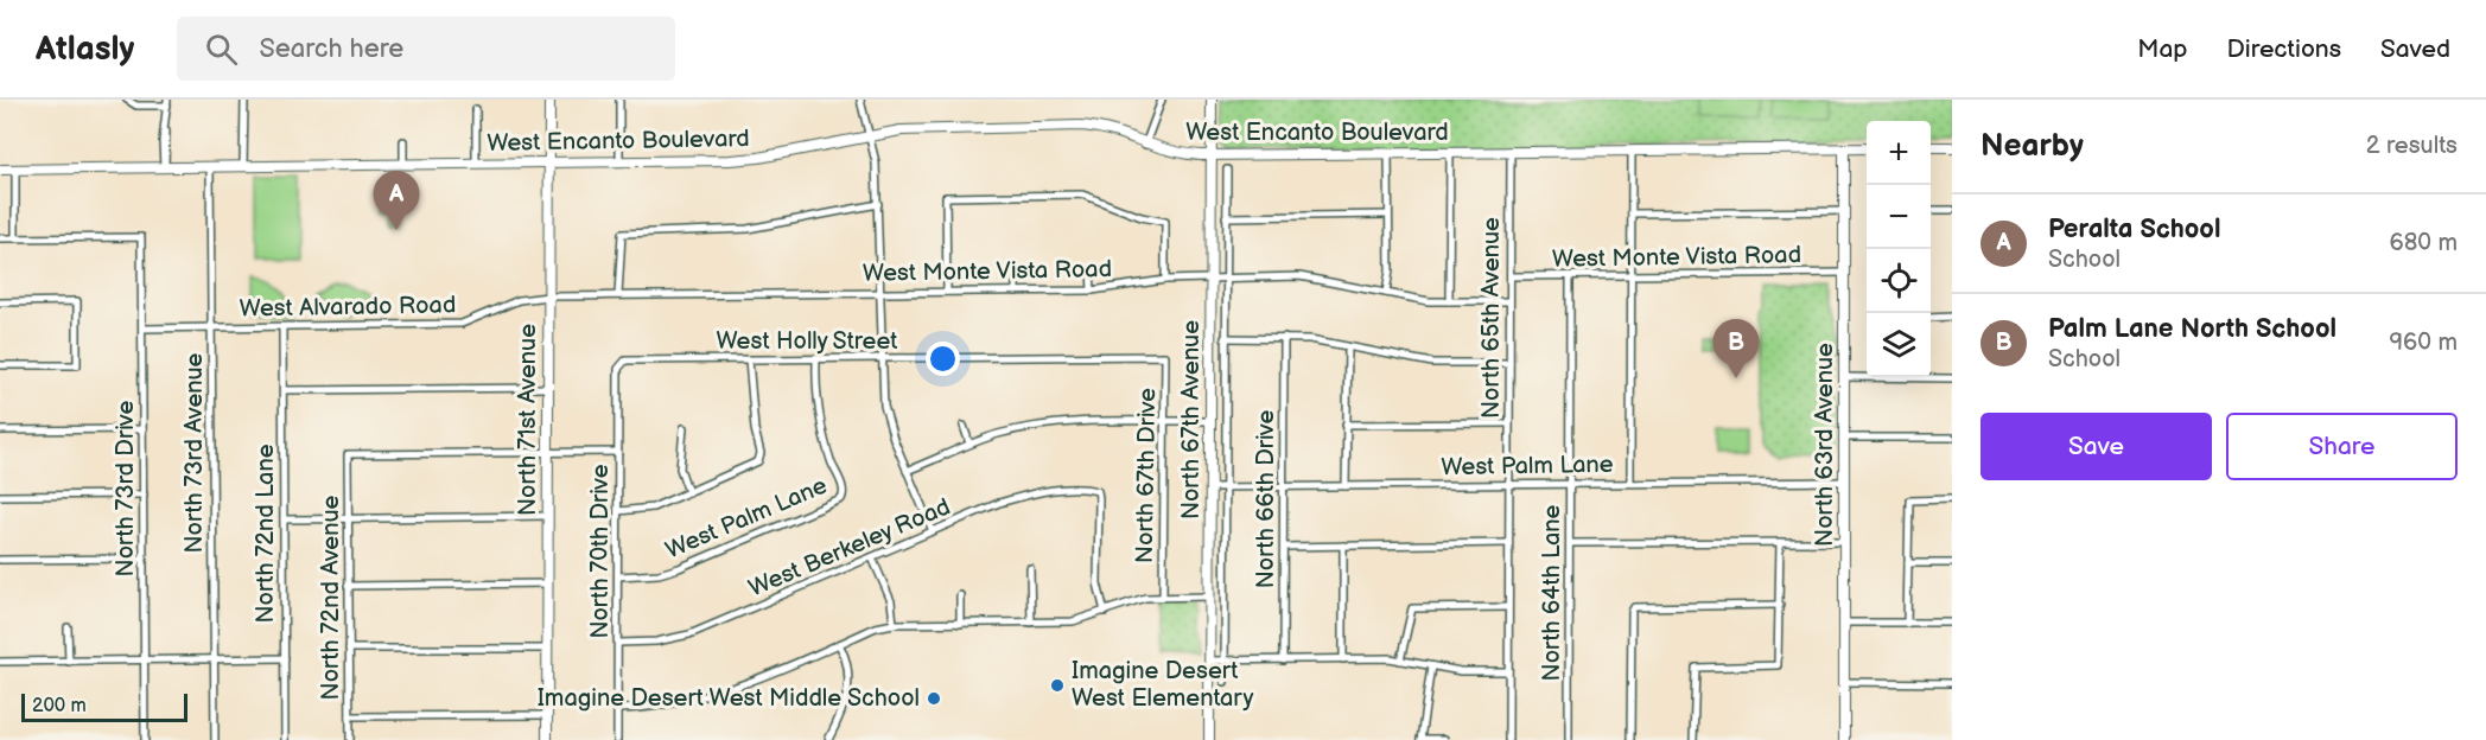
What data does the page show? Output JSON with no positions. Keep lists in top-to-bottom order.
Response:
{
  "streets": {
    "street": [
      "West Encanto Boulevard",
      "West Monte Vista Road",
      "West Alvarado Road",
      "North 65th Avenue",
      "West Holly Street",
      "North 71st Avenue",
      "North 67th Avenue",
      "North 63rd Avenue",
      "North 73rd Avenue",
      "West Palm Lane",
      "North 67th Drive",
      "North 73rd Drive",
      "North 66th Drive",
      "North 72nd Lane",
      "West Berkeley Road",
      "North 70th Drive",
      "North 64th Lane",
      "North 72nd Avenue"
    ]
  },
  "crossings": [
    ["West Encanto Boulevard", "North 65th Avenue"],
    ["West Encanto Boulevard", "North 71st Avenue"],
    ["West Encanto Boulevard", "North 67th Avenue"],
    ["West Encanto Boulevard", "North 63rd Avenue"],
    ["West Encanto Boulevard", "North 73rd Avenue"],
    ["West Monte Vista Road", "West Alvarado Road"],
    ["West Monte Vista Road", "North 65th Avenue"],
    ["West Monte Vista Road", "North 71st Avenue"],
    ["West Monte Vista Road", "North 67th Avenue"],
    ["West Monte Vista Road", "North 63rd Avenue"],
    ["West Monte Vista Road", "North 64th Lane"],
    ["West Alvarado Road", "North 71st Avenue"],
    ["West Alvarado Road", "North 73rd Avenue"],
    ["West Alvarado Road", "North 73rd Drive"],
    ["West Alvarado Road", "North 72nd Lane"],
    ["North 65th Avenue", "West Palm Lane"],
    ["West Holly Street", "West Palm Lane"],
    ["West Holly Street", "North 67th Drive"],
    ["West Holly Street", "North 70th Drive"],
    ["North 71st Avenue", "North 72nd Avenue"],
    ["North 67th Avenue", "West Palm Lane"],
    ["North 63rd Avenue", "West Palm Lane"],
    ["West Palm Lane", "North 66th Drive"],
    ["West Palm Lane", "North 70th Drive"],
    ["West Palm Lane", "North 64th Lane"],
    ["West Berkeley Road", "North 70th Drive"]
  ],
  "places": ["Imagine Desert West Elementary", "Imagine Desert West Middle School"],
  "scale_bar": "200 m",
  "page": {
    "header": "Atlasly",
    "search": "Search here",
    "nav": ["Map", "Directions", "Saved"],
    "heading": ["Nearby", "2 results"],
    "map_buttons": ["+", "−"],
    "pins": ["A", "B"],
    "list": [
      {
        "mark": "A",
        "name": "Peralta School",
        "note": "School",
        "value": "680 m"
      },
      {
        "mark": "B",
        "name": "Palm Lane North School",
        "note": "School",
        "value": "960 m"
      }
    ],
    "buttons": ["Save", "Share"],
    "scale": "200 m"
  }
}
